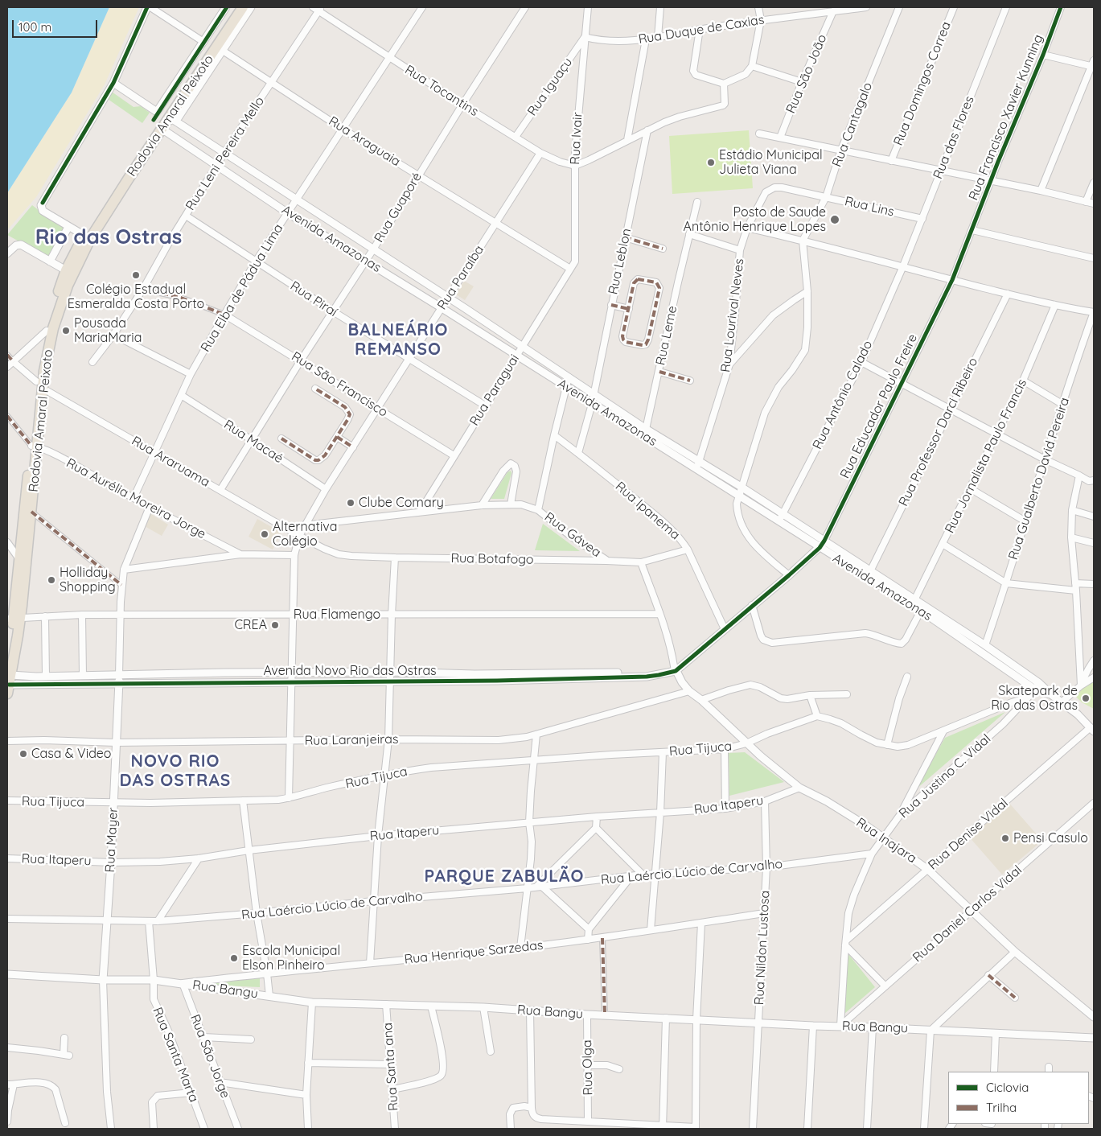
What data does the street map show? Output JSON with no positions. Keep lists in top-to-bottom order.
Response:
{
  "streets": {
    "highway": ["Rodovia Amaral Peixoto"],
    "street": [
      "Rua Duque de Caxias",
      "Rua São João",
      "Rua Domingos Correa",
      "Rua Iguaçu",
      "Rua Tocantins",
      "Rua Francisco Xavier Kunning",
      "Rua Cantagalo",
      "Rua das Flores",
      "Rua Ivair",
      "Rua Araguaia",
      "Rua Leni Pereira Mello",
      "Rua Lins",
      "Rua Guaporé",
      "Avenida Amazonas",
      "Rua Leblon",
      "Rua Paraíba",
      "Rua Elba de Pádua Lima",
      "Rua Piraí",
      "Rua Lourival Neves",
      "Rua Leme",
      "Rua São Francisco",
      "Rua Paraguai",
      "Rua Antônio Calado",
      "Rua Educador Paulo Freire",
      "Rua Professor Darci Ribeiro",
      "Rua Macaé",
      "Rua Jornalista Paulo Francis",
      "Rua Araruama",
      "Rua Gualberto David Pereira",
      "Rua Aurélia Moreira Jorge",
      "Rua Ipanema",
      "Rua Gávea",
      "Rua Botafogo",
      "Rua Flamengo",
      "Avenida Novo Rio das Ostras",
      "Rua Laranjeiras",
      "Rua Tijuca",
      "Rua Justino C. Vidal",
      "Rua Itaperu",
      "Rua Denise Vidal",
      "Rua Mayer",
      "Rua Inajara",
      "Rua Laércio Lúcio de Carvalho",
      "Rua Daniel Carlos Vidal",
      "Rua Nildon Lustosa",
      "Rua Henrique Sarzedas",
      "Rua Bangu",
      "Rua Santa Marta",
      "Rua São Jorge",
      "Rua Santa ana",
      "Rua Olga"
    ]
  },
  "crossings": [
    ["Rua Duque de Caxias", "Rua São João"],
    ["Rua Duque de Caxias", "Rua Iguaçu"],
    ["Rua Duque de Caxias", "Rua Ivair"],
    ["Rua Iguaçu", "Rua Tocantins"],
    ["Rua Iguaçu", "Rua Ivair"],
    ["Rua Tocantins", "Rua Ivair"],
    ["Rua Tocantins", "Rua Leni Pereira Mello"],
    ["Rua Tocantins", "Rua Guaporé"],
    ["Rua Tocantins", "Rua Paraíba"],
    ["Rua Tocantins", "Rua Elba de Pádua Lima"],
    ["Rodovia Amaral Peixoto", "Avenida Amazonas"],
    ["Rodovia Amaral Peixoto", "Rua Araruama"],
    ["Rodovia Amaral Peixoto", "Rua Aurélia Moreira Jorge"],
    ["Rodovia Amaral Peixoto", "Rua Flamengo"],
    ["Rodovia Amaral Peixoto", "Avenida Novo Rio das Ostras"],
    ["Rua Francisco Xavier Kunning", "Rua Educador Paulo Freire"],
    ["Rua Cantagalo", "Rua Lins"],
    ["Rua das Flores", "Rua Lins"],
    ["Rua das Flores", "Rua Antônio Calado"],
    ["Rua Ivair", "Rua Araguaia"],
    ["Rua Ivair", "Rua Paraguai"],
    ["Rua Araguaia", "Rua Leni Pereira Mello"],
    ["Rua Araguaia", "Rua Guaporé"],
    ["Rua Araguaia", "Rua Paraíba"],
    ["Rua Araguaia", "Rua Elba de Pádua Lima"],
    ["Rua Araguaia", "Rua Paraguai"],
    ["Rua Leni Pereira Mello", "Avenida Amazonas"],
    ["Rua Leni Pereira Mello", "Rua Piraí"],
    ["Rua Lins", "Rua Lourival Neves"],
    ["Rua Guaporé", "Avenida Amazonas"],
    ["Rua Guaporé", "Rua Piraí"],
    ["Rua Guaporé", "Rua São Francisco"],
    ["Rua Guaporé", "Rua Macaé"],
    ["Rua Guaporé", "Rua Araruama"],
    ["Avenida Amazonas", "Rua Leblon"],
    ["Avenida Amazonas", "Rua Paraíba"],
    ["Avenida Amazonas", "Rua Elba de Pádua Lima"],
    ["Avenida Amazonas", "Rua Lourival Neves"],
    ["Avenida Amazonas", "Rua Leme"],
    ["Avenida Amazonas", "Rua Paraguai"],
    ["Avenida Amazonas", "Rua Antônio Calado"],
    ["Avenida Amazonas", "Rua Educador Paulo Freire"],
    ["Avenida Amazonas", "Rua Professor Darci Ribeiro"],
    ["Avenida Amazonas", "Rua Jornalista Paulo Francis"],
    ["Avenida Amazonas", "Rua Gualberto David Pereira"],
    ["Avenida Amazonas", "Avenida Novo Rio das Ostras"],
    ["Avenida Amazonas", "Rua Justino C. Vidal"],
    ["Avenida Amazonas", "Rua Denise Vidal"],
    ["Rua Paraíba", "Rua Piraí"],
    ["Rua Paraíba", "Rua São Francisco"],
    ["Rua Paraíba", "Rua Macaé"],
    ["Rua Paraíba", "Rua Araruama"],
    ["Rua Paraíba", "Rua Botafogo"],
    ["Rua Paraíba", "Rua Flamengo"],
    ["Rua Paraíba", "Avenida Novo Rio das Ostras"],
    ["Rua Paraíba", "Rua Laranjeiras"],
    ["Rua Paraíba", "Rua Tijuca"],
    ["Rua Elba de Pádua Lima", "Rua Piraí"],
    ["Rua Elba de Pádua Lima", "Rua São Francisco"],
    ["Rua Elba de Pádua Lima", "Rua Macaé"],
    ["Rua Elba de Pádua Lima", "Rua Araruama"],
    ["Rua Elba de Pádua Lima", "Rua Aurélia Moreira Jorge"],
    ["Rua Piraí", "Rua Paraguai"],
    ["Rua São Francisco", "Rua Paraguai"],
    ["Rua Educador Paulo Freire", "Avenida Novo Rio das Ostras"],
    ["Rua Araruama", "Rua Botafogo"],
    ["Rua Aurélia Moreira Jorge", "Rua Mayer"],
    ["Rua Ipanema", "Rua Botafogo"],
    ["Rua Ipanema", "Avenida Novo Rio das Ostras"],
    ["Rua Gávea", "Rua Botafogo"],
    ["Rua Flamengo", "Rua Mayer"],
    ["Avenida Novo Rio das Ostras", "Rua Mayer"],
    ["Avenida Novo Rio das Ostras", "Rua Inajara"],
    ["Rua Laranjeiras", "Rua Mayer"],
    ["Rua Laranjeiras", "Rua Inajara"],
    ["Rua Tijuca", "Rua Mayer"],
    ["Rua Tijuca", "Rua Inajara"],
    ["Rua Justino C. Vidal", "Rua Denise Vidal"],
    ["Rua Justino C. Vidal", "Rua Inajara"],
    ["Rua Justino C. Vidal", "Rua Laércio Lúcio de Carvalho"],
    ["Rua Justino C. Vidal", "Rua Daniel Carlos Vidal"],
    ["Rua Justino C. Vidal", "Rua Bangu"],
    ["Rua Itaperu", "Rua Mayer"],
    ["Rua Itaperu", "Rua Inajara"],
    ["Rua Itaperu", "Rua Nildon Lustosa"],
    ["Rua Denise Vidal", "Rua Inajara"],
    ["Rua Mayer", "Rua Laércio Lúcio de Carvalho"],
    ["Rua Mayer", "Rua Bangu"],
    ["Rua Inajara", "Rua Daniel Carlos Vidal"],
    ["Rua Laércio Lúcio de Carvalho", "Rua Nildon Lustosa"],
    ["Rua Laércio Lúcio de Carvalho", "Rua Santa Marta"],
    ["Rua Daniel Carlos Vidal", "Rua Bangu"],
    ["Rua Nildon Lustosa", "Rua Henrique Sarzedas"],
    ["Rua Nildon Lustosa", "Rua Bangu"],
    ["Rua Henrique Sarzedas", "Rua Bangu"],
    ["Rua Henrique Sarzedas", "Rua São Jorge"],
    ["Rua Bangu", "Rua Santa Marta"],
    ["Rua Bangu", "Rua São Jorge"],
    ["Rua Bangu", "Rua Santa ana"],
    ["Rua Bangu", "Rua Olga"]
  ],
  "districts": [
    "Rio das Ostras",
    "BALNEÁRIO REMANSO",
    "NOVO RIO DAS OSTRAS",
    "PARQUE ZABULÃO"
  ],
  "places": [
    "Estádio Municipal Julieta Viana",
    "Posto de Saude Antônio Henrique Lopes",
    "Colégio Estadual Esmeralda Costa Porto",
    "Pousada MariaMaria",
    "Clube Comary",
    "Alternativa Colégio",
    "Holliday Shopping",
    "CREA",
    "Skatepark de Rio das Ostras",
    "Casa & Video",
    "Pensi Casulo",
    "Escola Municipal Elson Pinheiro"
  ],
  "legend": ["Ciclovia", "Trilha"],
  "scale_bar": "100 m"
}
